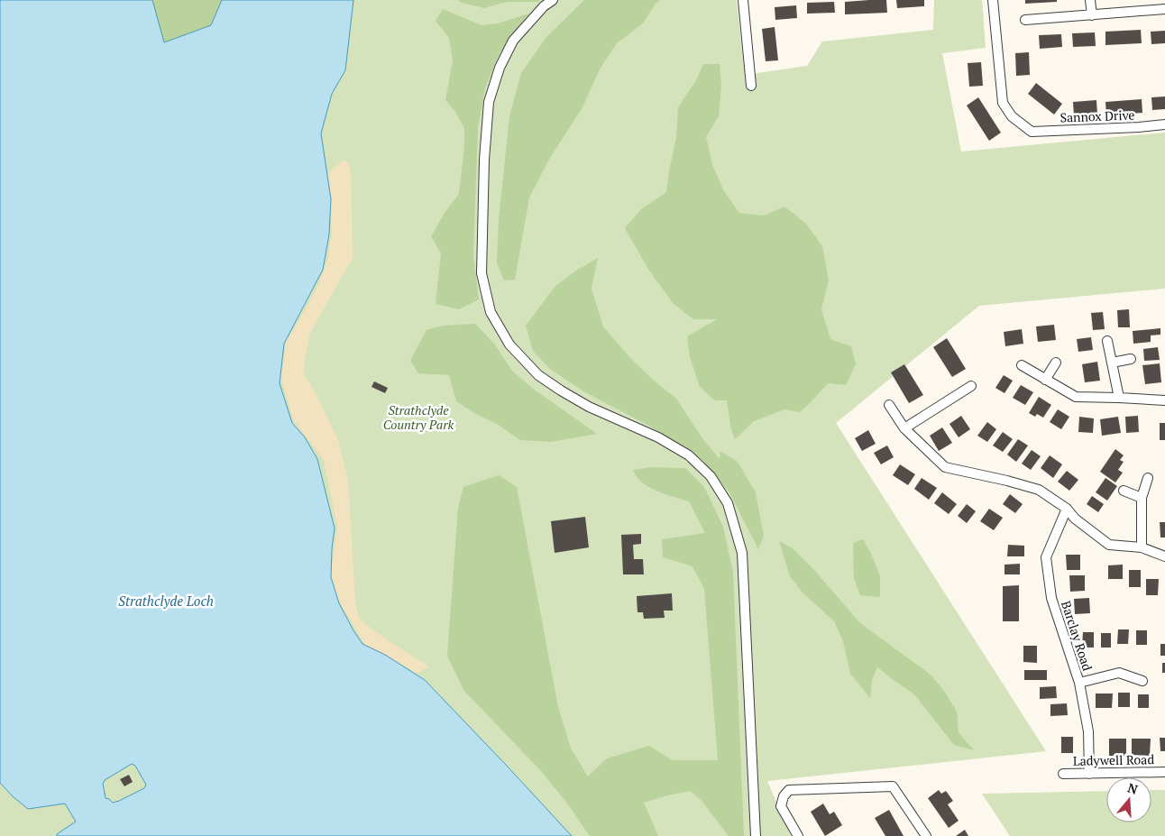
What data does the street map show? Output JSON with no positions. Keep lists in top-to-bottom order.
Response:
{
  "streets": {
    "street": ["Sannox Drive", "Barclay Road", "Ladywell Road"]
  },
  "crossings": [
    ["Barclay Road", "Ladywell Road"]
  ],
  "water": ["Strathclyde Loch"],
  "parks": ["Strathclyde Country Park"],
  "north": "top"
}
